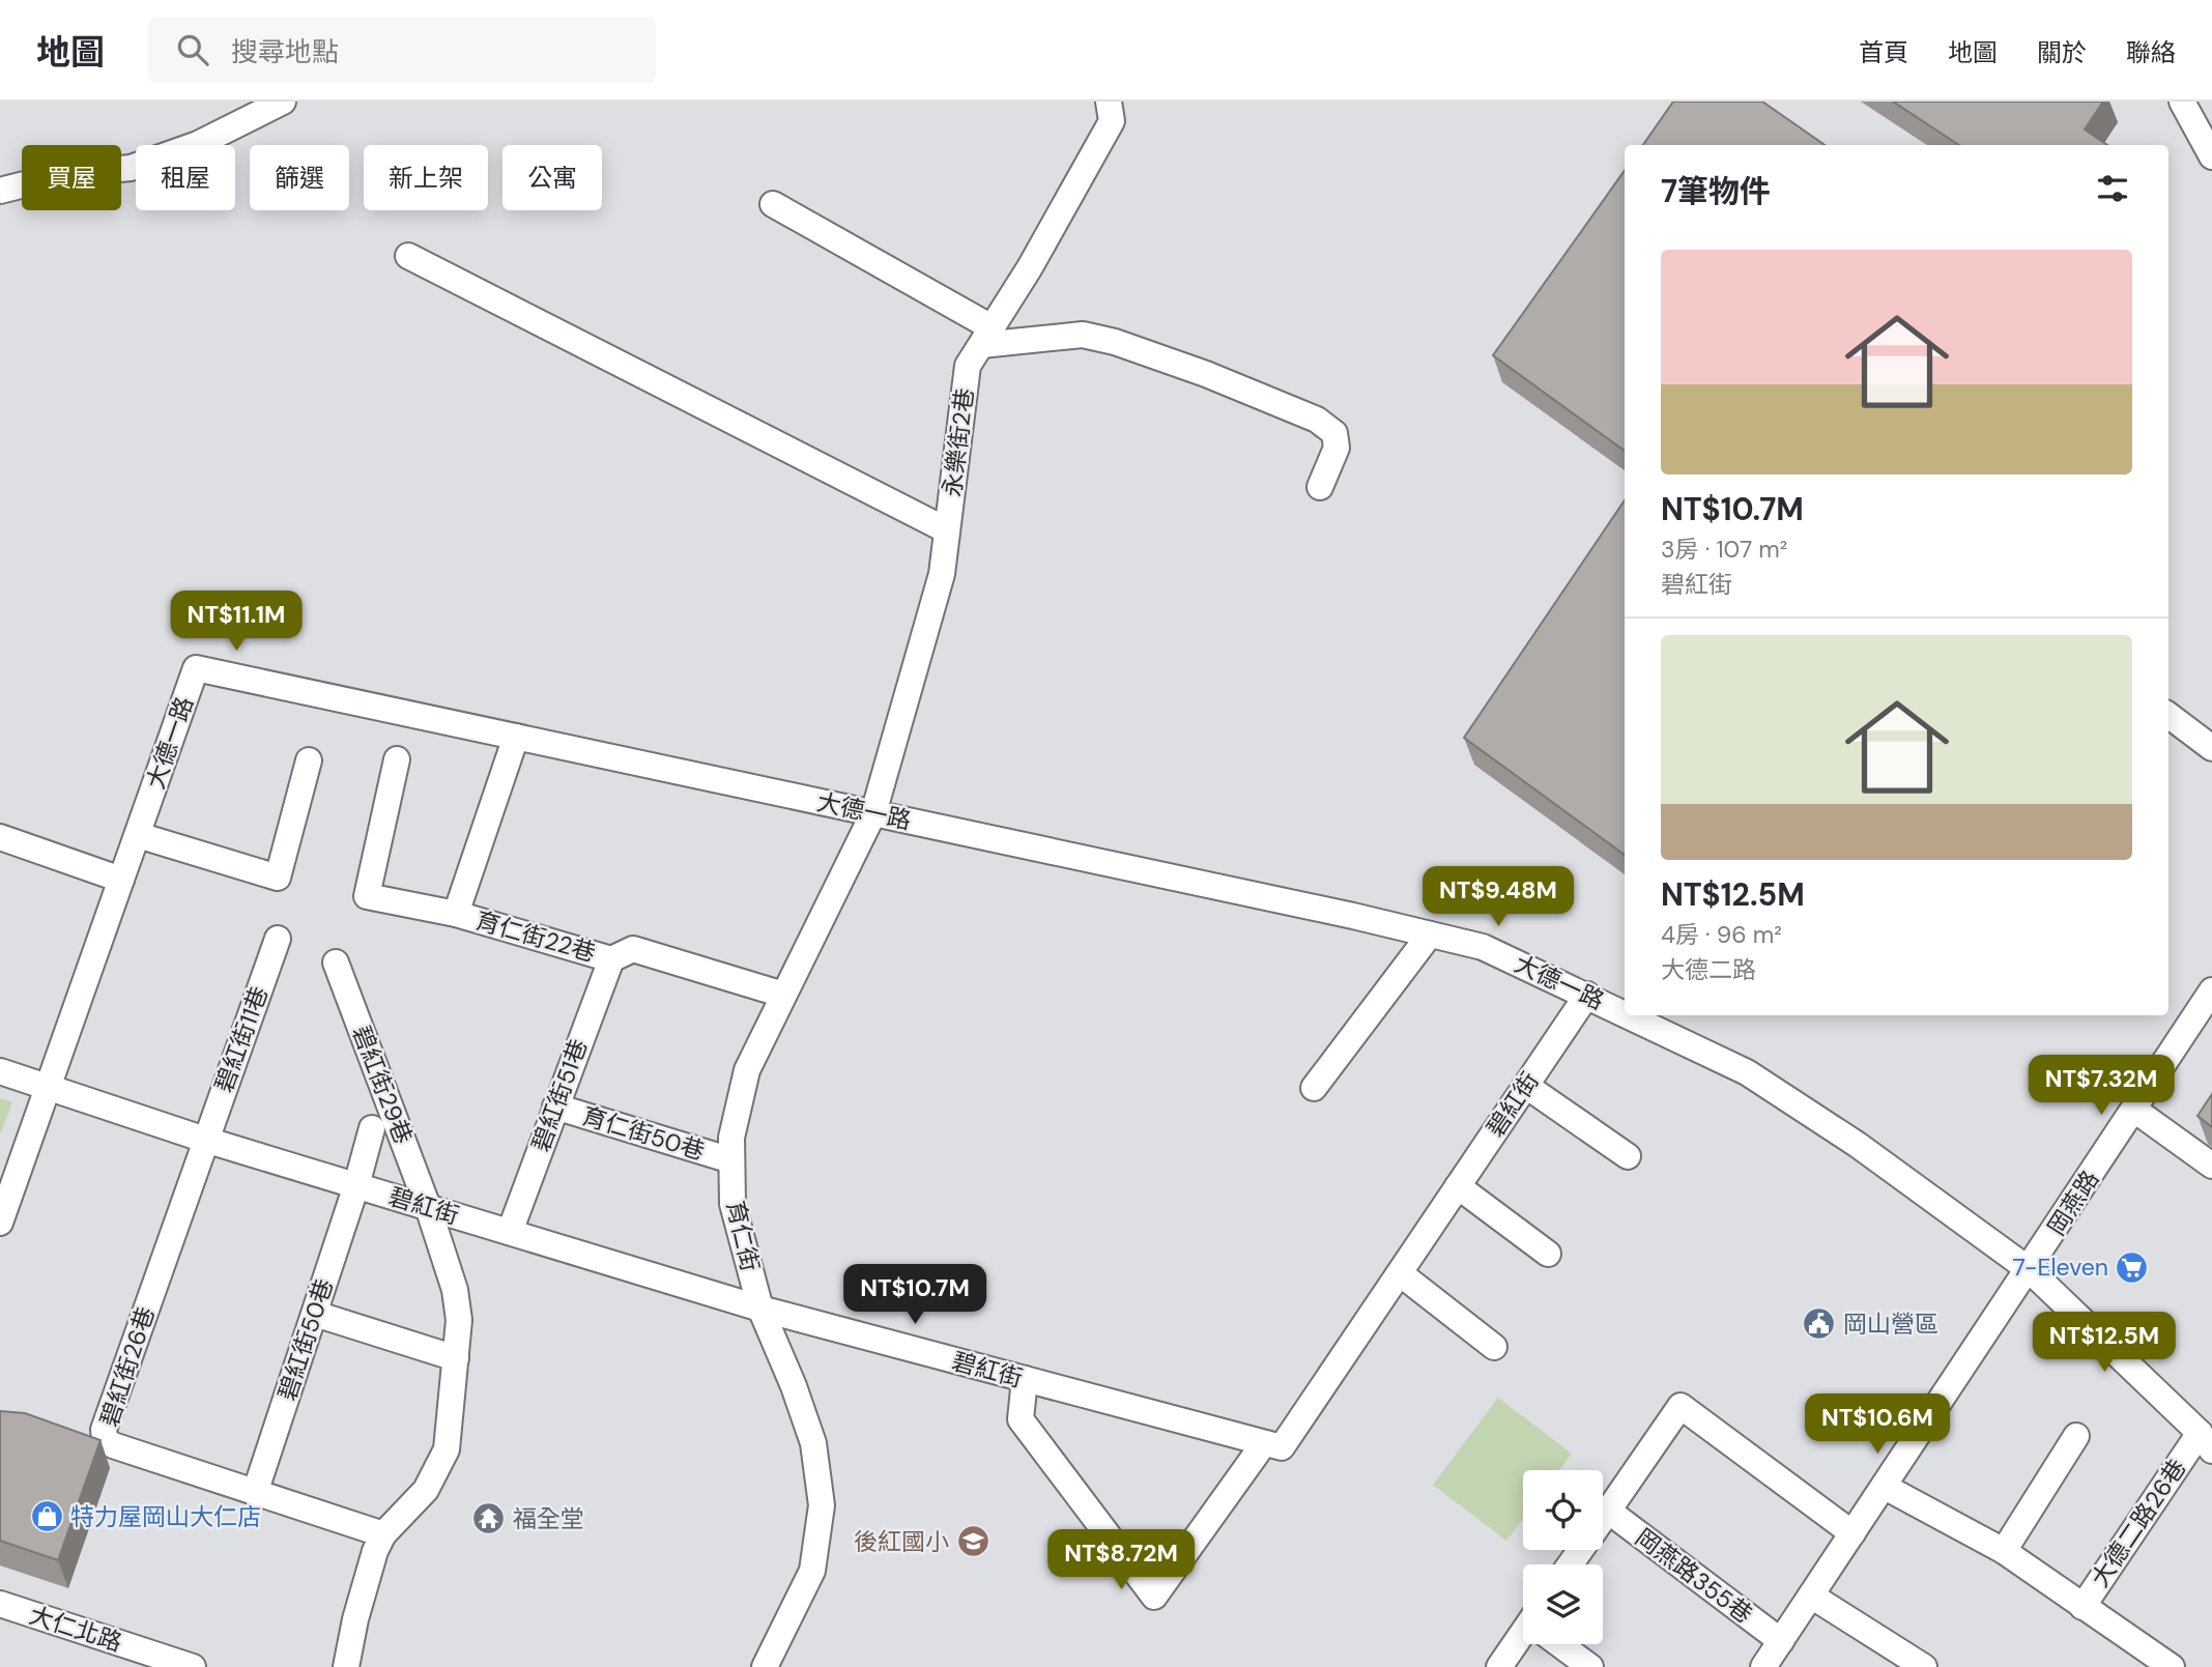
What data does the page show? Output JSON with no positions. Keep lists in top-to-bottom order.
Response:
{
  "streets": {
    "street": [
      "永樂街2巷",
      "大德一路",
      "育仁街22巷",
      "碧紅街11巷",
      "碧紅街29巷",
      "碧紅街51巷",
      "碧紅街",
      "育仁街50巷",
      "岡燕路",
      "育仁街",
      "碧紅街50巷",
      "碧紅街26巷",
      "大德二路26巷",
      "岡燕路355巷",
      "大仁北路"
    ]
  },
  "crossings": [
    ["永樂街2巷", "大德一路"],
    ["永樂街2巷", "育仁街"],
    ["大德一路", "碧紅街"],
    ["大德一路", "岡燕路"],
    ["大德一路", "育仁街"],
    ["大德一路", "大德二路26巷"],
    ["育仁街22巷", "碧紅街51巷"],
    ["育仁街22巷", "育仁街"],
    ["碧紅街11巷", "碧紅街"],
    ["碧紅街11巷", "碧紅街26巷"],
    ["碧紅街29巷", "碧紅街"],
    ["碧紅街29巷", "碧紅街26巷"],
    ["碧紅街51巷", "碧紅街"],
    ["碧紅街51巷", "育仁街50巷"],
    ["碧紅街", "育仁街"],
    ["碧紅街", "碧紅街50巷"],
    ["碧紅街", "碧紅街26巷"],
    ["育仁街50巷", "育仁街"],
    ["岡燕路", "大德二路26巷"],
    ["岡燕路", "岡燕路355巷"],
    ["碧紅街50巷", "碧紅街26巷"]
  ],
  "places": {
    "supermarket": ["7-Eleven"],
    "public building": ["岡山營區"],
    "shop": ["特力屋岡山大仁店"],
    "temple": ["福全堂"],
    "school or university": ["後紅國小"]
  },
  "page": {
    "header": "地圖",
    "search": "搜尋地點",
    "nav": [
      "首頁",
      "地圖",
      "關於",
      "聯絡"
    ],
    "chip": [
      "買屋",
      "租屋",
      "篩選",
      "新上架",
      "公寓"
    ],
    "heading": "7筆物件",
    "list": [
      {
        "name": "NT$10.7M",
        "note": "3房 · 107 m² · 碧紅街"
      },
      {
        "name": "NT$12.5M",
        "note": "4房 · 96 m² · 大德二路"
      }
    ],
    "price": [
      "NT$11.1M",
      "NT$9.48M",
      "NT$7.32M",
      "NT$10.7M",
      "NT$12.5M",
      "NT$10.6M",
      "NT$8.72M"
    ]
  }
}
